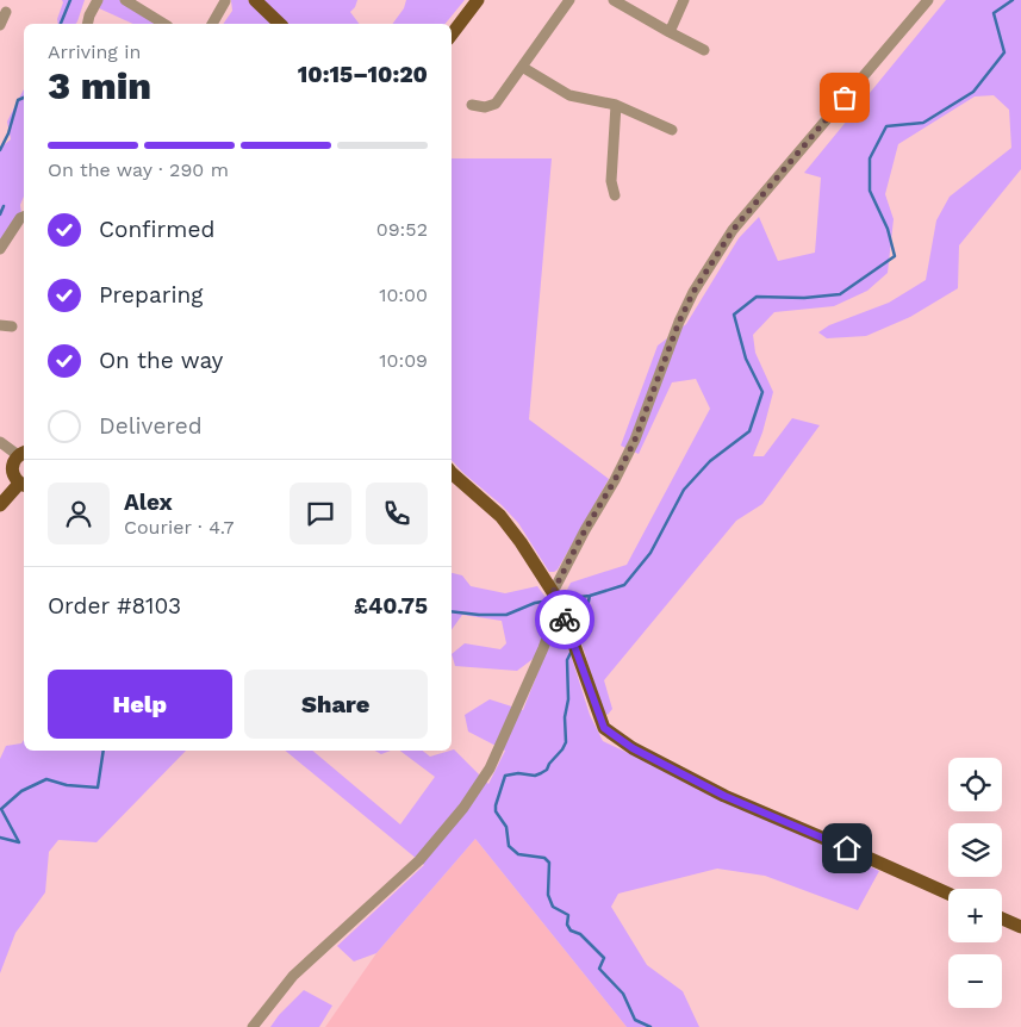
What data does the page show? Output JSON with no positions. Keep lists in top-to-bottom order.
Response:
{
  "page": {
    "heading": ["3 min", "Arriving in", "10:15–10:20"],
    "panel": [
      "Alex",
      "Courier · 4.7",
      "Order #8103",
      "£40.75"
    ],
    "bar": "On the way · 290 m",
    "list": [
      ["Confirmed", "09:52"],
      ["Preparing", "10:00"],
      ["On the way", "10:09"],
      "Delivered"
    ],
    "buttons": ["Help", "Share"],
    "map_buttons": ["+", "−"]
  }
}
